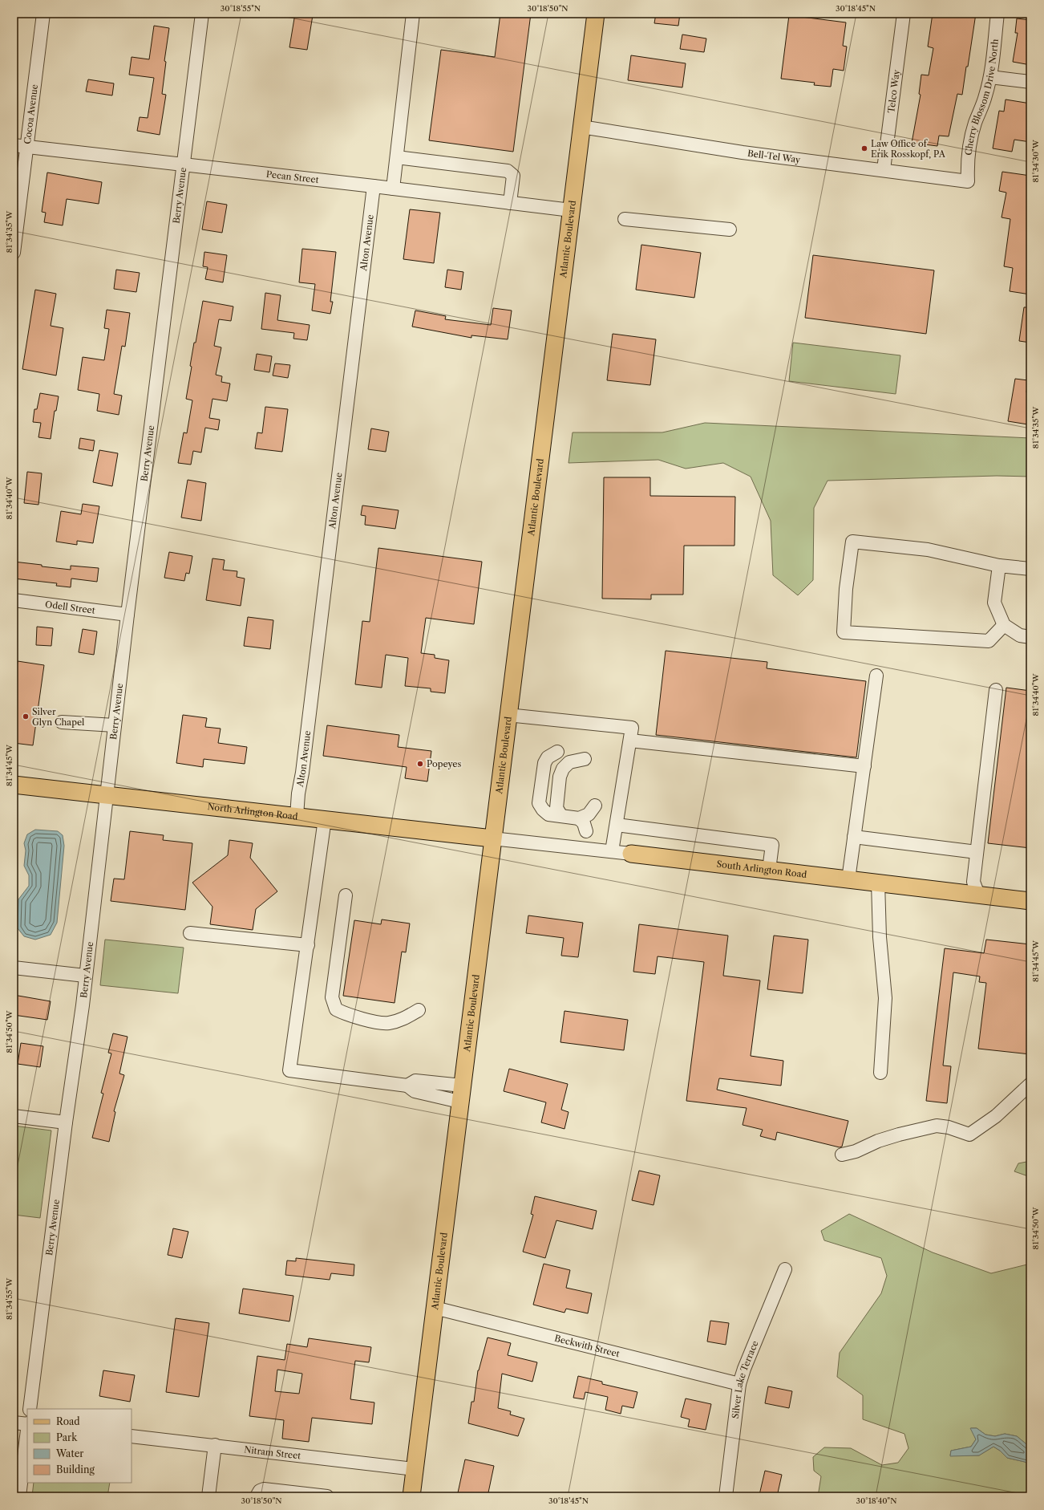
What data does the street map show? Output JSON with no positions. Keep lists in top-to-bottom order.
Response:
{
  "streets": {
    "main road": ["Atlantic Boulevard", "North Arlington Road", "South Arlington Road"],
    "street": [
      "Telco Way",
      "Cherry Blossom Drive North",
      "Cocoa Avenue",
      "Bell-Tel Way",
      "Pecan Street",
      "Berry Avenue",
      "Alton Avenue",
      "Odell Street",
      "Beckwith Street",
      "Silver Lake Terrace",
      "Nitram Street"
    ]
  },
  "crossings": [
    ["Telco Way", "Bell-Tel Way"],
    ["Cherry Blossom Drive North", "Bell-Tel Way"],
    ["Cocoa Avenue", "Pecan Street"],
    ["Bell-Tel Way", "Atlantic Boulevard"],
    ["Pecan Street", "Berry Avenue"],
    ["Pecan Street", "Atlantic Boulevard"],
    ["Pecan Street", "Alton Avenue"],
    ["Berry Avenue", "Odell Street"],
    ["Berry Avenue", "North Arlington Road"],
    ["Atlantic Boulevard", "North Arlington Road"],
    ["Atlantic Boulevard", "South Arlington Road"],
    ["Atlantic Boulevard", "Beckwith Street"],
    ["Atlantic Boulevard", "Nitram Street"],
    ["Alton Avenue", "North Arlington Road"],
    ["North Arlington Road", "South Arlington Road"],
    ["Beckwith Street", "Silver Lake Terrace"]
  ],
  "places": ["Law Office of Erik Rosskopf, PA", "Silver Glyn Chapel", "Popeyes"],
  "legend": [
    "Road",
    "Park",
    "Water",
    "Building"
  ],
  "coordinates": [
    "30°18'55\"N",
    "30°18'50\"N",
    "30°18'45\"N",
    "81°34'30\"W",
    "81°34'35\"W",
    "81°34'40\"W",
    "81°34'45\"W",
    "81°34'50\"W",
    "81°34'55\"W",
    "30°18'40\"N"
  ]
}
